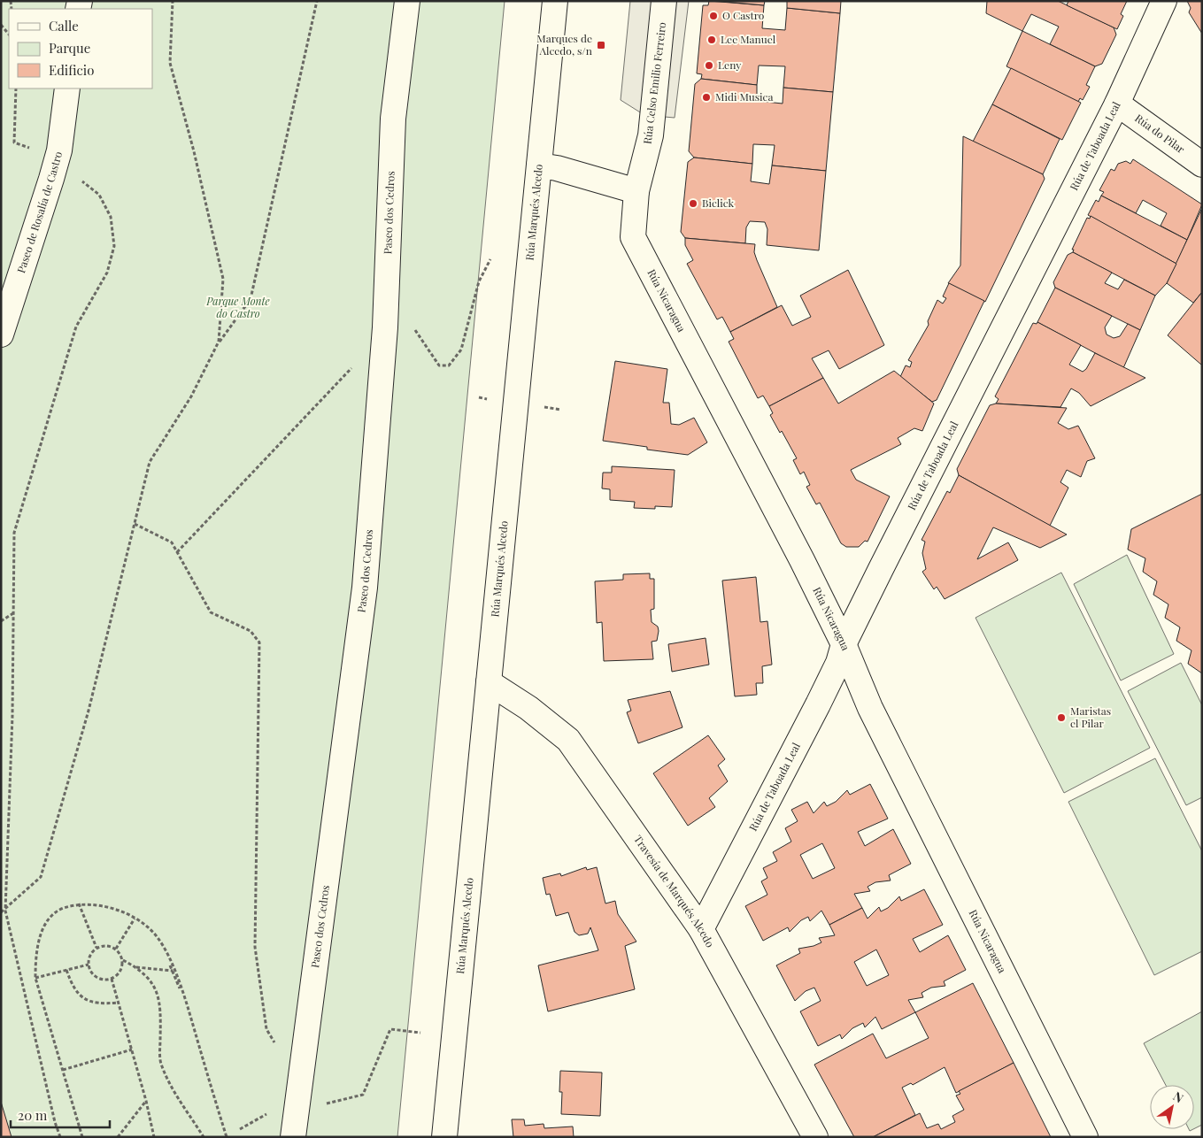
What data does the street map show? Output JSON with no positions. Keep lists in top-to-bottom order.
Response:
{
  "streets": {
    "street": [
      "Rúa Celso Emilio Ferreiro",
      "Rúa do Pilar",
      "Rúa de Taboada Leal",
      "Paseo de Rosalía de Castro",
      "Rúa Marqués Alcedo",
      "Paseo dos Cedros",
      "Rúa Nicaragua",
      "Travesía de Marqués Alcedo"
    ]
  },
  "crossings": [
    ["Rúa Celso Emilio Ferreiro", "Rúa Nicaragua"],
    ["Rúa do Pilar", "Rúa de Taboada Leal"],
    ["Rúa de Taboada Leal", "Rúa Nicaragua"],
    ["Rúa de Taboada Leal", "Travesía de Marqués Alcedo"],
    ["Rúa Marqués Alcedo", "Travesía de Marqués Alcedo"]
  ],
  "parks": ["Parque Monte do Castro"],
  "places": {
    "other": [
      "O Castro",
      "Lee Manuel",
      "Leny",
      "Midi Musica",
      "Biclick",
      "Maristas el Pilar"
    ],
    "transit": ["Marques de Alcedo, s/n"]
  },
  "legend": ["Calle", "Parque", "Edificio"],
  "scale_bar": "20 m",
  "north": "top right"
}
